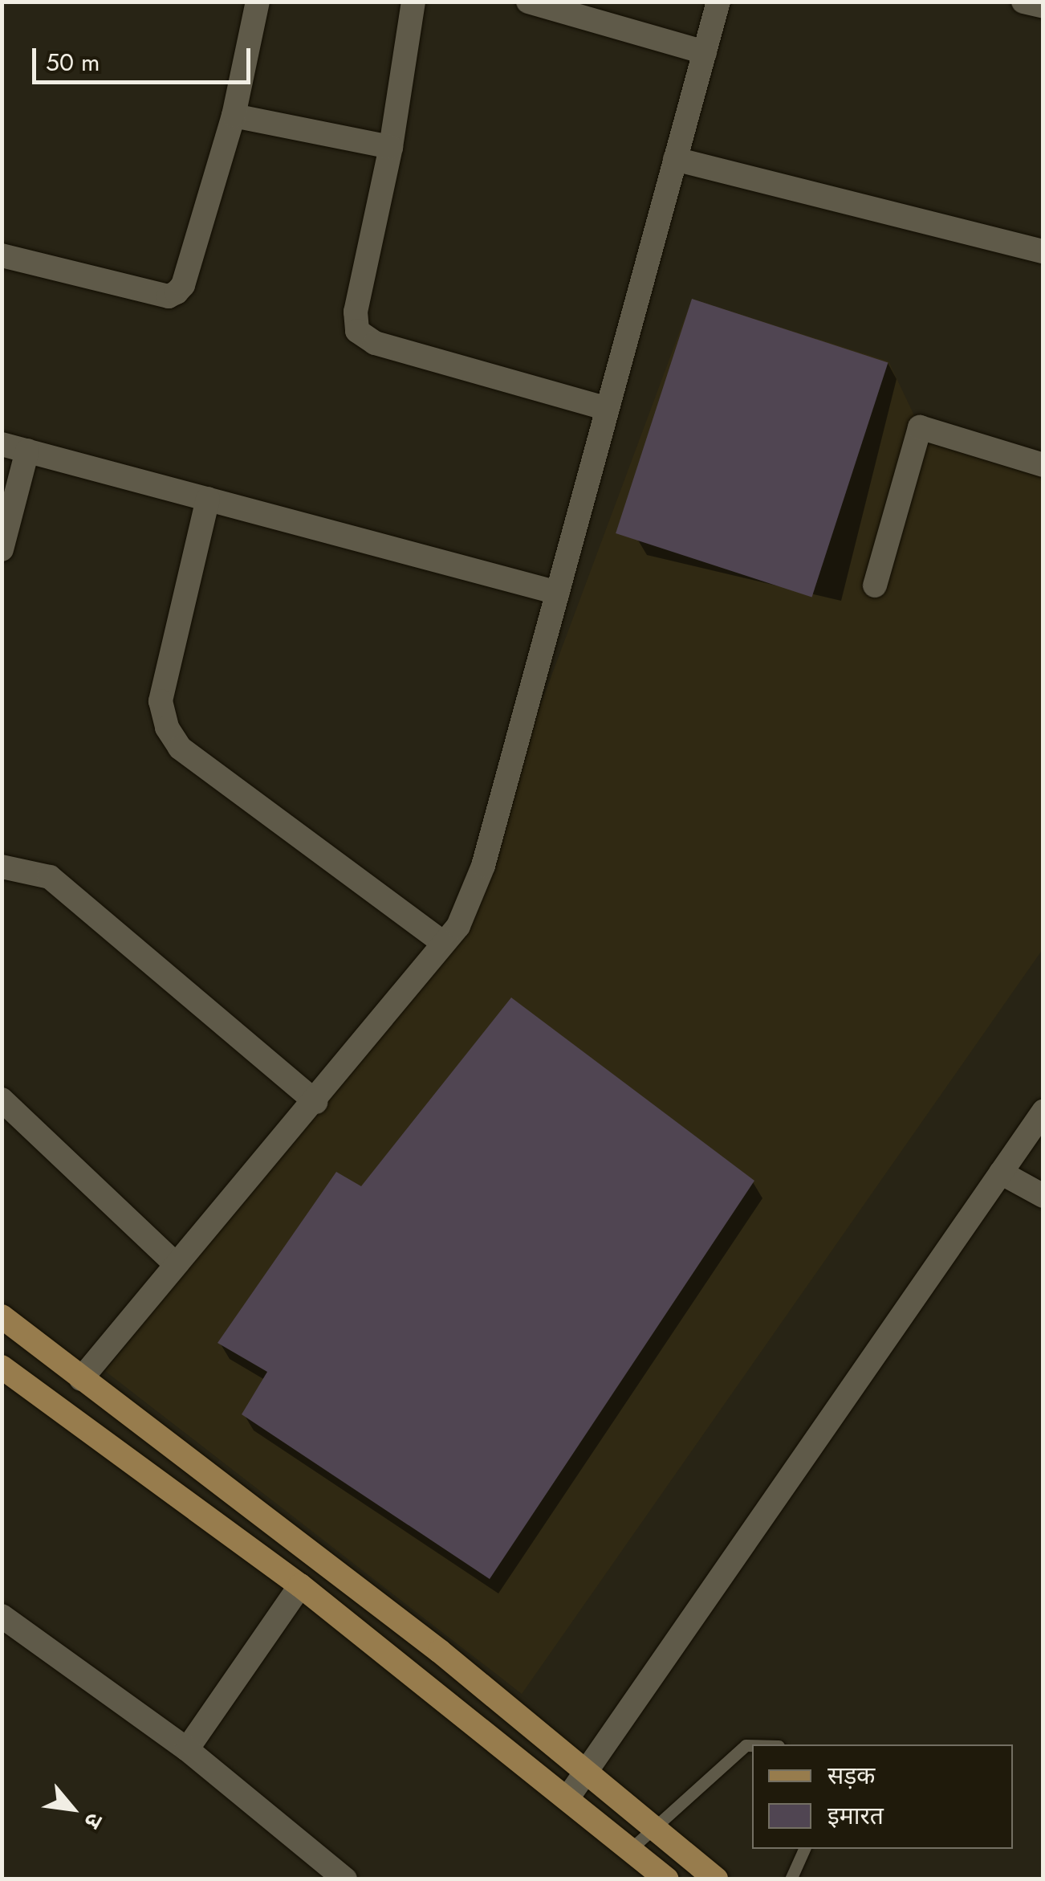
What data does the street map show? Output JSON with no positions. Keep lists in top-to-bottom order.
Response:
{
  "legend": ["सड़क", "इमारत"],
  "scale_bar": "50 m",
  "north": "bottom right"
}
